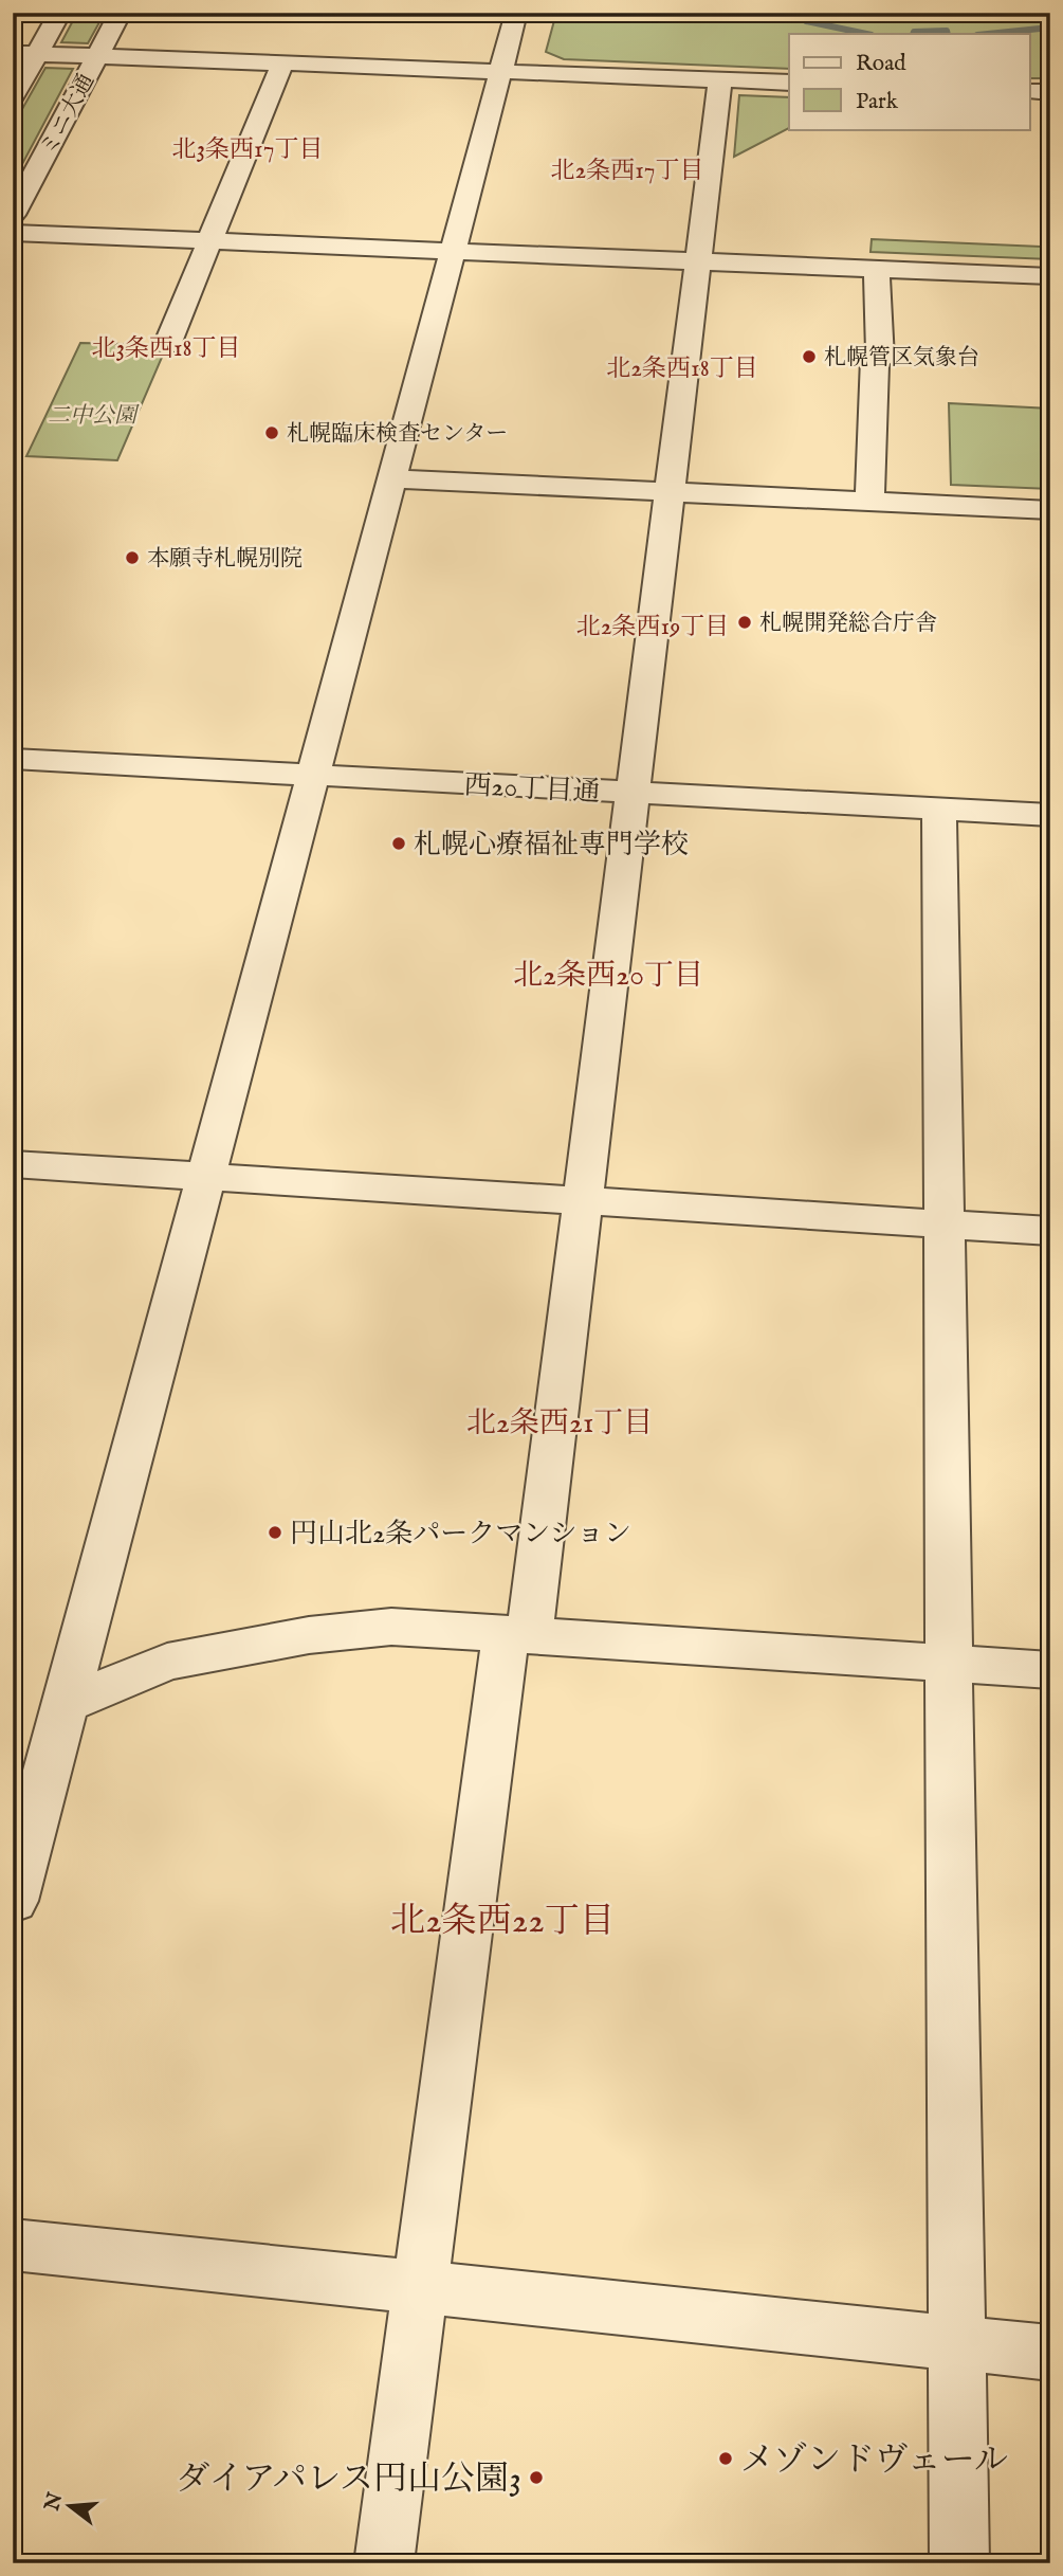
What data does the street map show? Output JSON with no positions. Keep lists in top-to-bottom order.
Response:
{
  "streets": {
    "street": ["ミニ大通", "西20丁目通"]
  },
  "districts": [
    "北3条西17丁目",
    "北2条西17丁目",
    "北3条西18丁目",
    "北2条西18丁目",
    "北2条西19丁目",
    "北2条西20丁目",
    "北2条西21丁目",
    "北2条西22丁目"
  ],
  "parks": ["二中公園"],
  "places": [
    "札幌管区気象台",
    "札幌臨床検査センター",
    "本願寺札幌別院",
    "札幌開発総合庁舎",
    "札幌心療福祉専門学校",
    "円山北2条パークマンション",
    "メゾンドヴェール",
    "ダイアパレス円山公園3"
  ],
  "legend": ["Road", "Park"],
  "north": "left"
}
